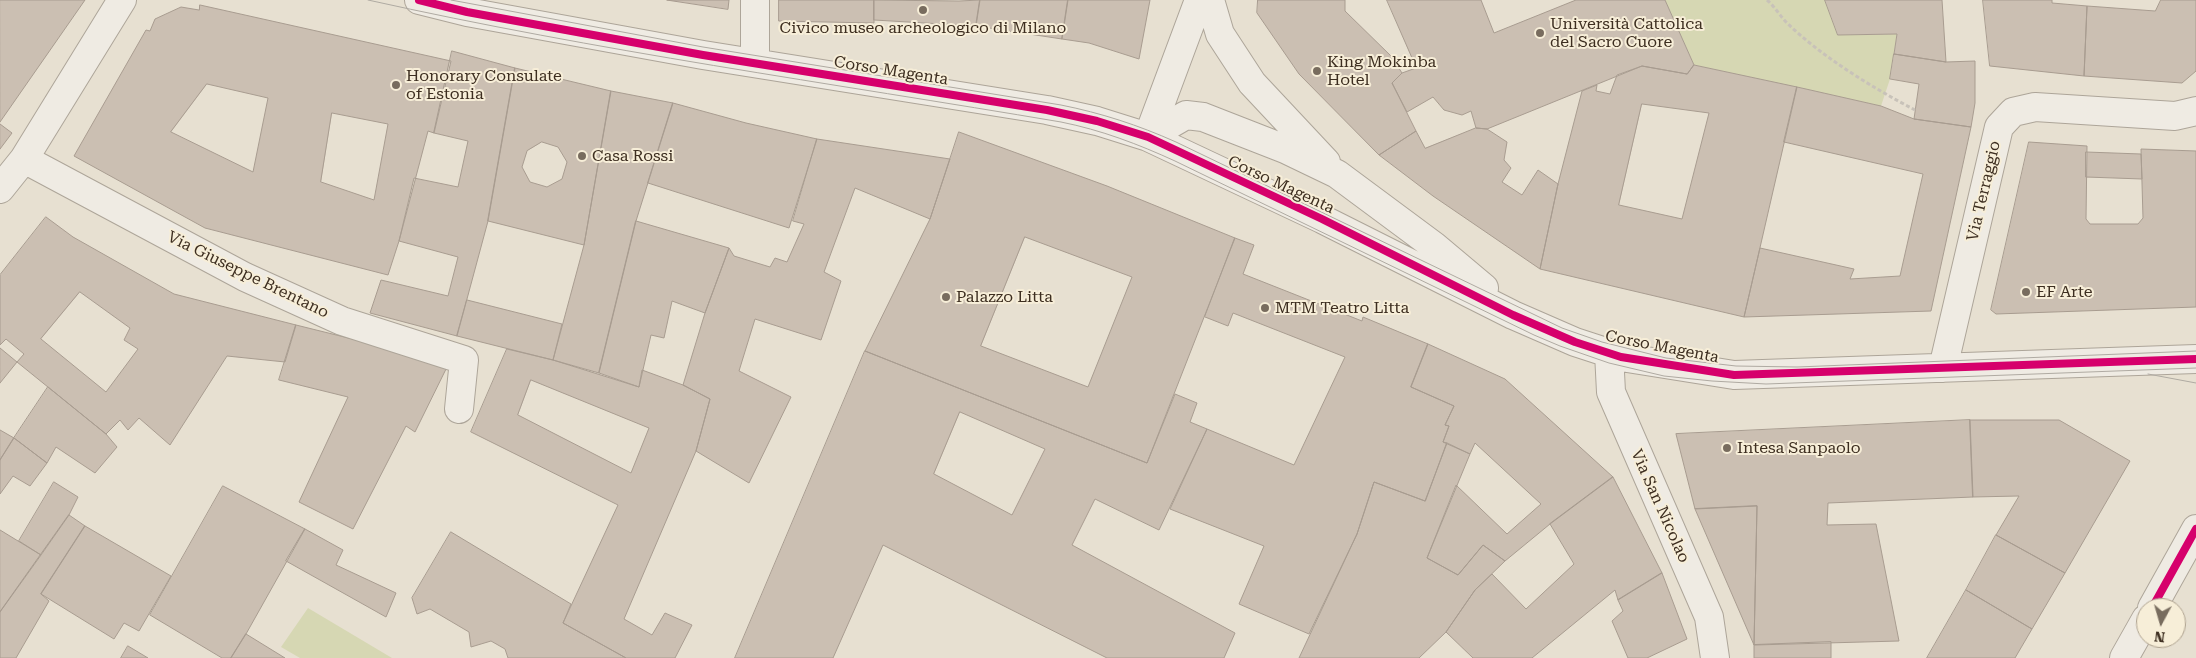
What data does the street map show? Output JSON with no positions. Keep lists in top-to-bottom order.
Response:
{
  "streets": {
    "street": [
      "Corso Magenta",
      "Via Terraggio",
      "Via Giuseppe Brentano",
      "Via San Nicolao"
    ]
  },
  "crossings": [
    ["Corso Magenta", "Via Terraggio"],
    ["Corso Magenta", "Via San Nicolao"]
  ],
  "places": [
    "Civico museo archeologico di Milano",
    "Università Cattolica del Sacro Cuore",
    "King Mokinba Hotel",
    "Honorary Consulate of Estonia",
    "Casa Rossi",
    "EF Arte",
    "Palazzo Litta",
    "MTM Teatro Litta",
    "Intesa Sanpaolo"
  ],
  "north": "bottom"
}
